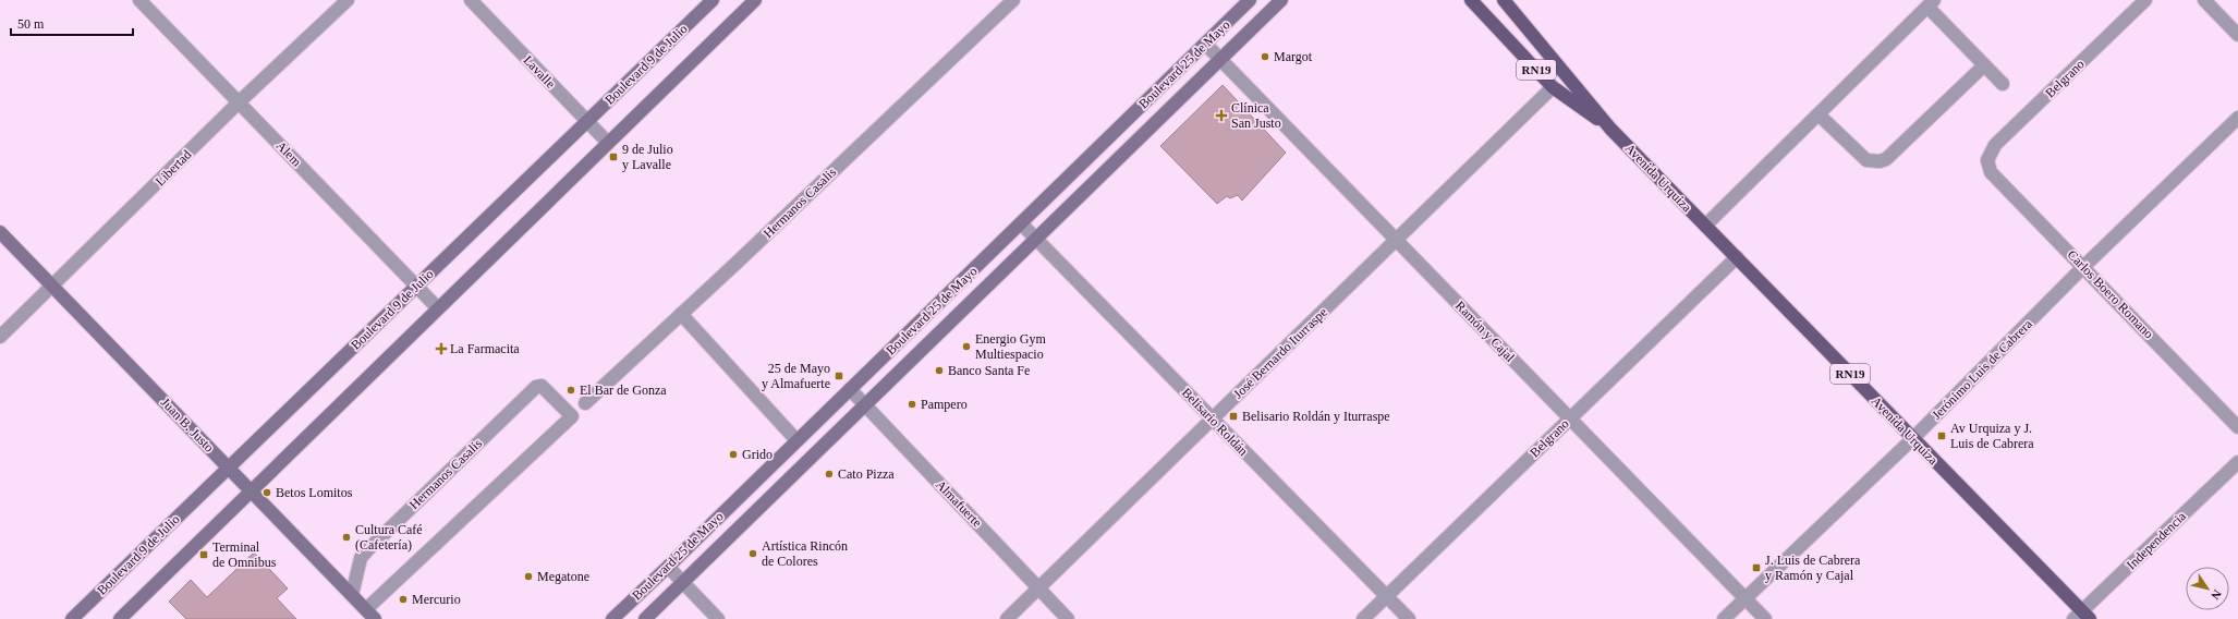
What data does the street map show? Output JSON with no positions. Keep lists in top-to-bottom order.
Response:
{
  "streets": {
    "main road": [
      "Boulevard 9 de Julio",
      "Boulevard 25 de Mayo",
      "RN19",
      "Avenida Urquiza",
      "Juan B. Justo"
    ],
    "street": [
      "Lavalle",
      "Belgrano",
      "Alem",
      "Libertad",
      "Hermanos Casalis",
      "Carlos Boero Romano",
      "Ramón y Cajal",
      "José Bernardo Iturraspe",
      "Jerónimo Luis de Cabrera",
      "Belisario Roldán",
      "Almafuerte",
      "Independencia"
    ]
  },
  "crossings": [
    ["Boulevard 9 de Julio", "Lavalle"],
    ["Boulevard 9 de Julio", "Alem"],
    ["Boulevard 9 de Julio", "Juan B. Justo"],
    ["Boulevard 25 de Mayo", "Ramón y Cajal"],
    ["Boulevard 25 de Mayo", "Belisario Roldán"],
    ["Boulevard 25 de Mayo", "Almafuerte"],
    ["Belgrano", "Avenida Urquiza"],
    ["Belgrano", "Carlos Boero Romano"],
    ["Belgrano", "Ramón y Cajal"],
    ["Belgrano", "Belisario Roldán"],
    ["Alem", "Libertad"],
    ["Libertad", "Juan B. Justo"],
    ["Avenida Urquiza", "José Bernardo Iturraspe"],
    ["Avenida Urquiza", "Jerónimo Luis de Cabrera"],
    ["Avenida Urquiza", "Independencia"],
    ["Hermanos Casalis", "Juan B. Justo"],
    ["Carlos Boero Romano", "Jerónimo Luis de Cabrera"],
    ["Ramón y Cajal", "José Bernardo Iturraspe"],
    ["Ramón y Cajal", "Jerónimo Luis de Cabrera"],
    ["José Bernardo Iturraspe", "Belisario Roldán"],
    ["José Bernardo Iturraspe", "Almafuerte"]
  ],
  "places": {
    "other": [
      "Margot",
      "Energio Gym Multiespacio",
      "Banco Santa Fe",
      "El Bar de Gonza",
      "Pampero",
      "Grido",
      "Cato Pizza",
      "Betos Lomitos",
      "Cultura Café (Cafetería)",
      "Artística Rincón de Colores",
      "Megatone",
      "Mercurio"
    ],
    "health": ["Clínica San Justo", "La Farmacita"],
    "transit": [
      "9 de Julio y Lavalle",
      "25 de Mayo y Almafuerte",
      "Belisario Roldán y Iturraspe",
      "Av Urquiza y J. Luis de Cabrera",
      "Terminal de Omnibus",
      "J. Luis de Cabrera y Ramón y Cajal"
    ]
  },
  "scale_bar": "50 m",
  "north": "bottom right"
}
